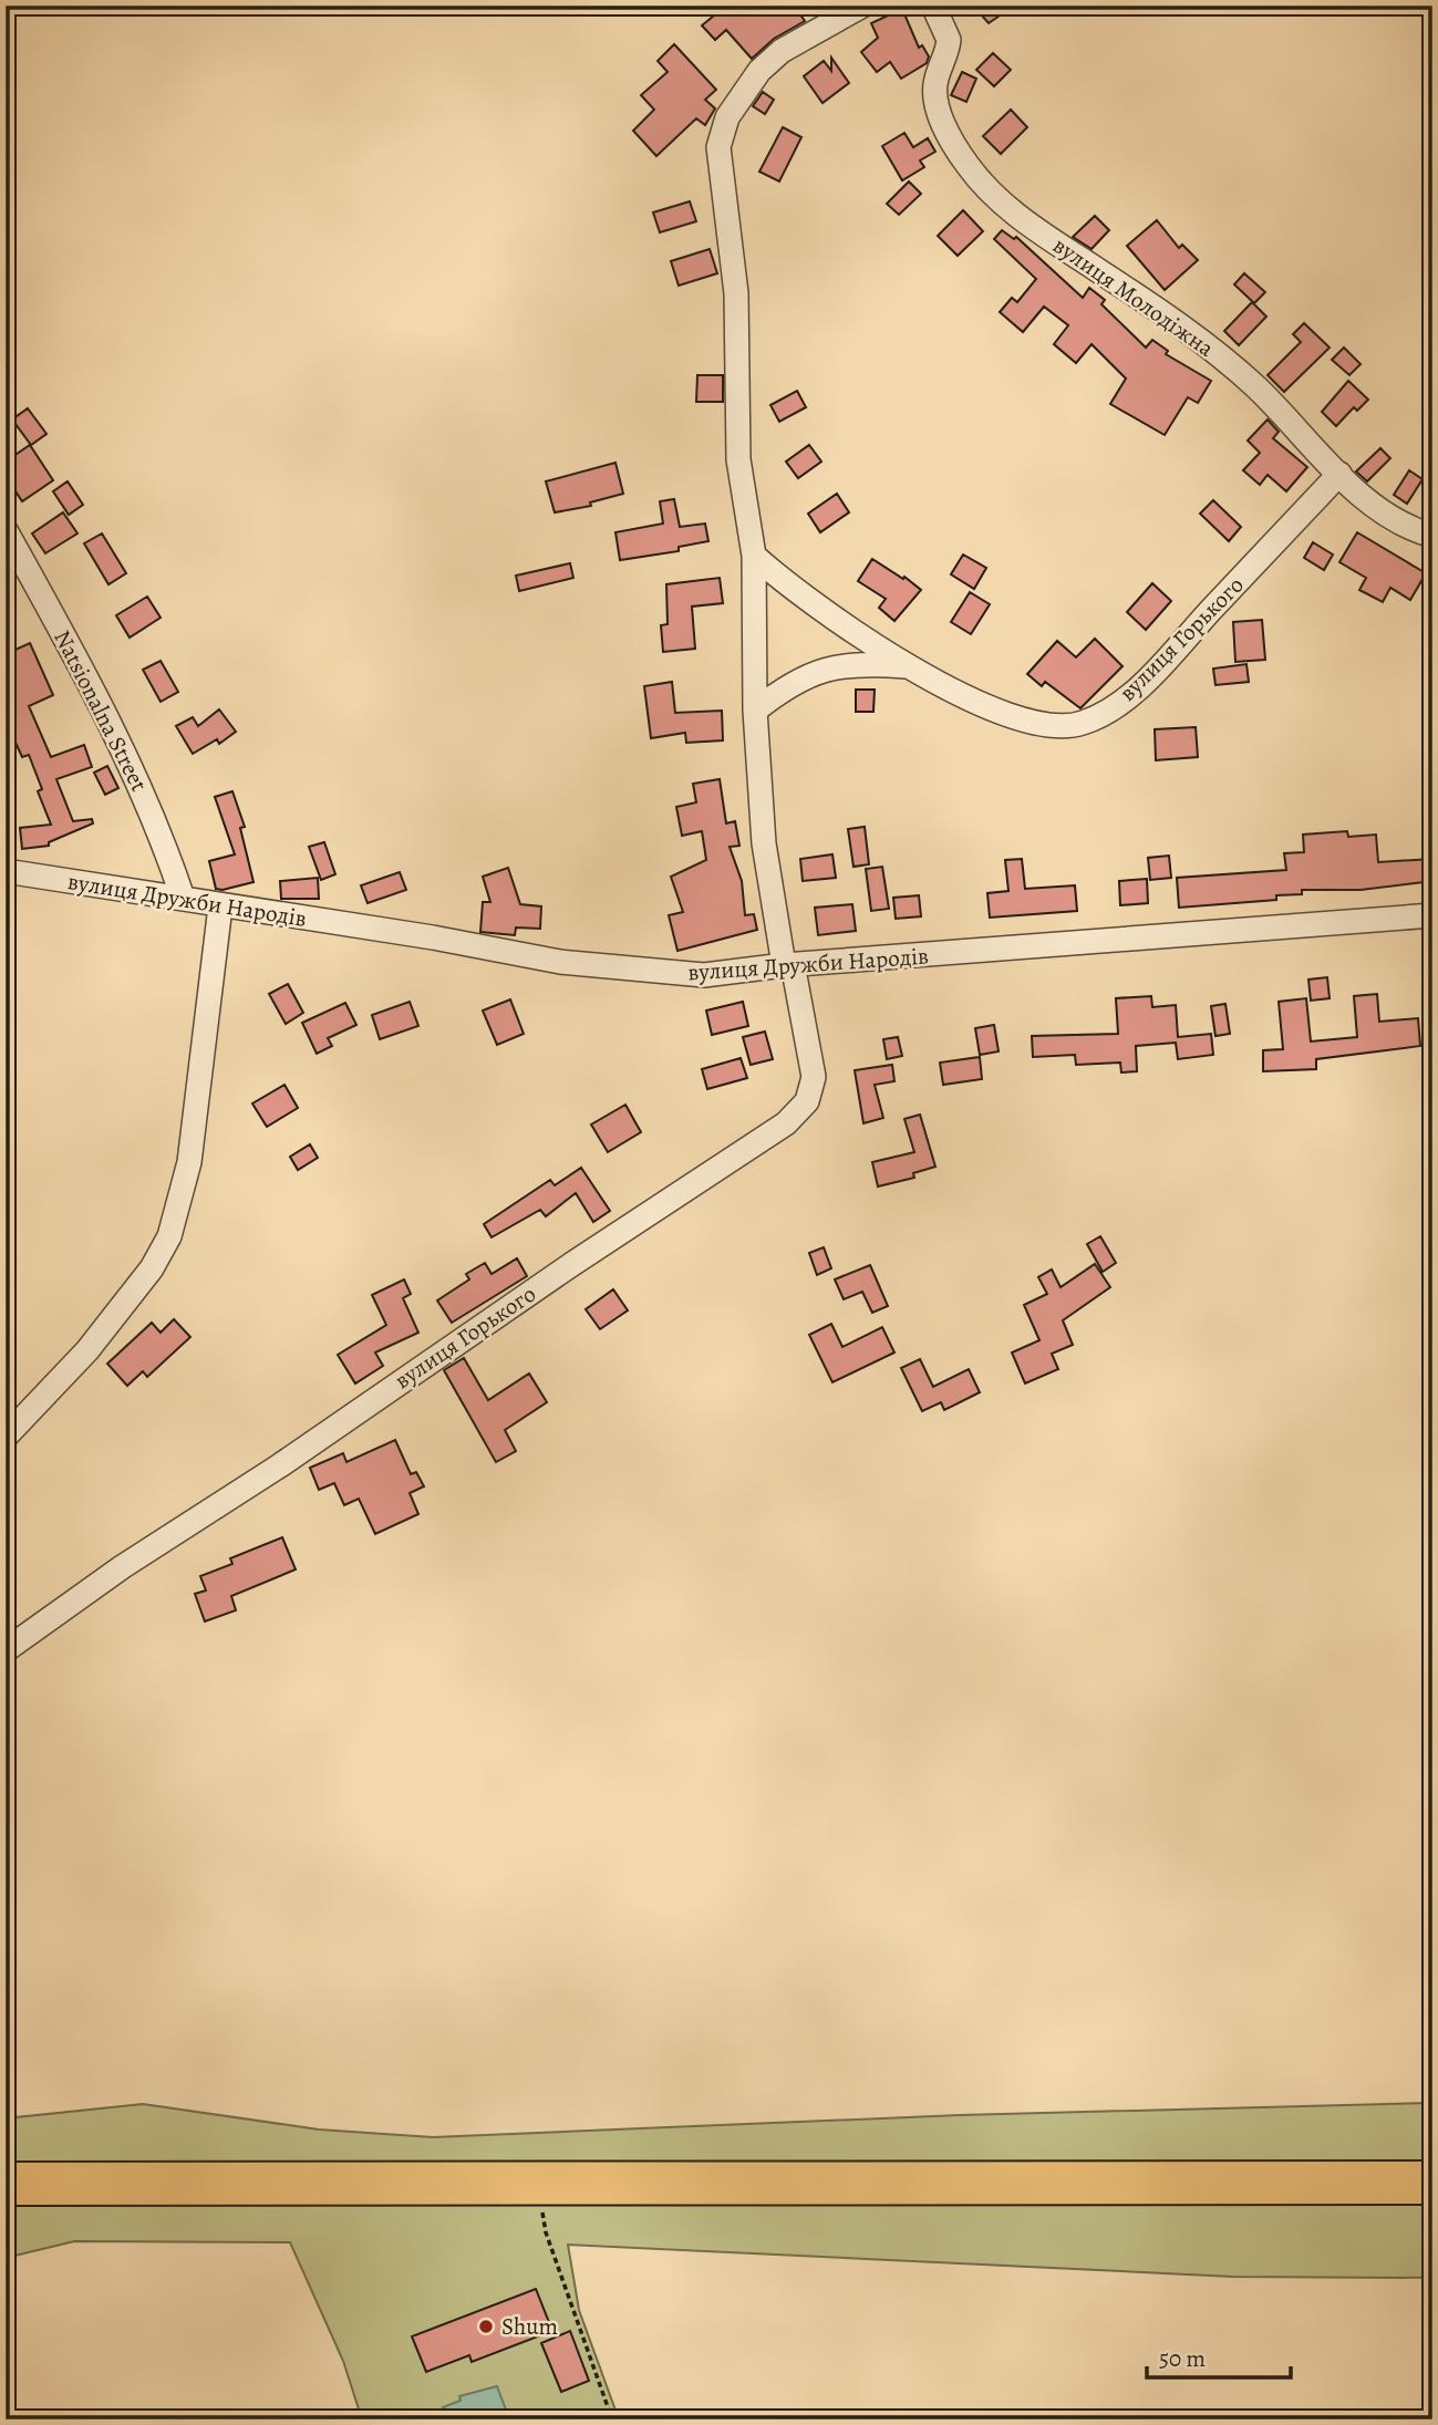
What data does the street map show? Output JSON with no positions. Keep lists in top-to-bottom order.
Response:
{
  "streets": {
    "street": [
      "вулиця Молодіжна",
      "вулиця Горького",
      "Natsionalna Street",
      "вулиця Дружби Народів"
    ]
  },
  "crossings": [
    ["вулиця Молодіжна", "вулиця Горького"],
    ["вулиця Горького", "вулиця Дружби Народів"],
    ["Natsionalna Street", "вулиця Дружби Народів"]
  ],
  "places": ["Shum"],
  "scale_bar": "50 m"
}
